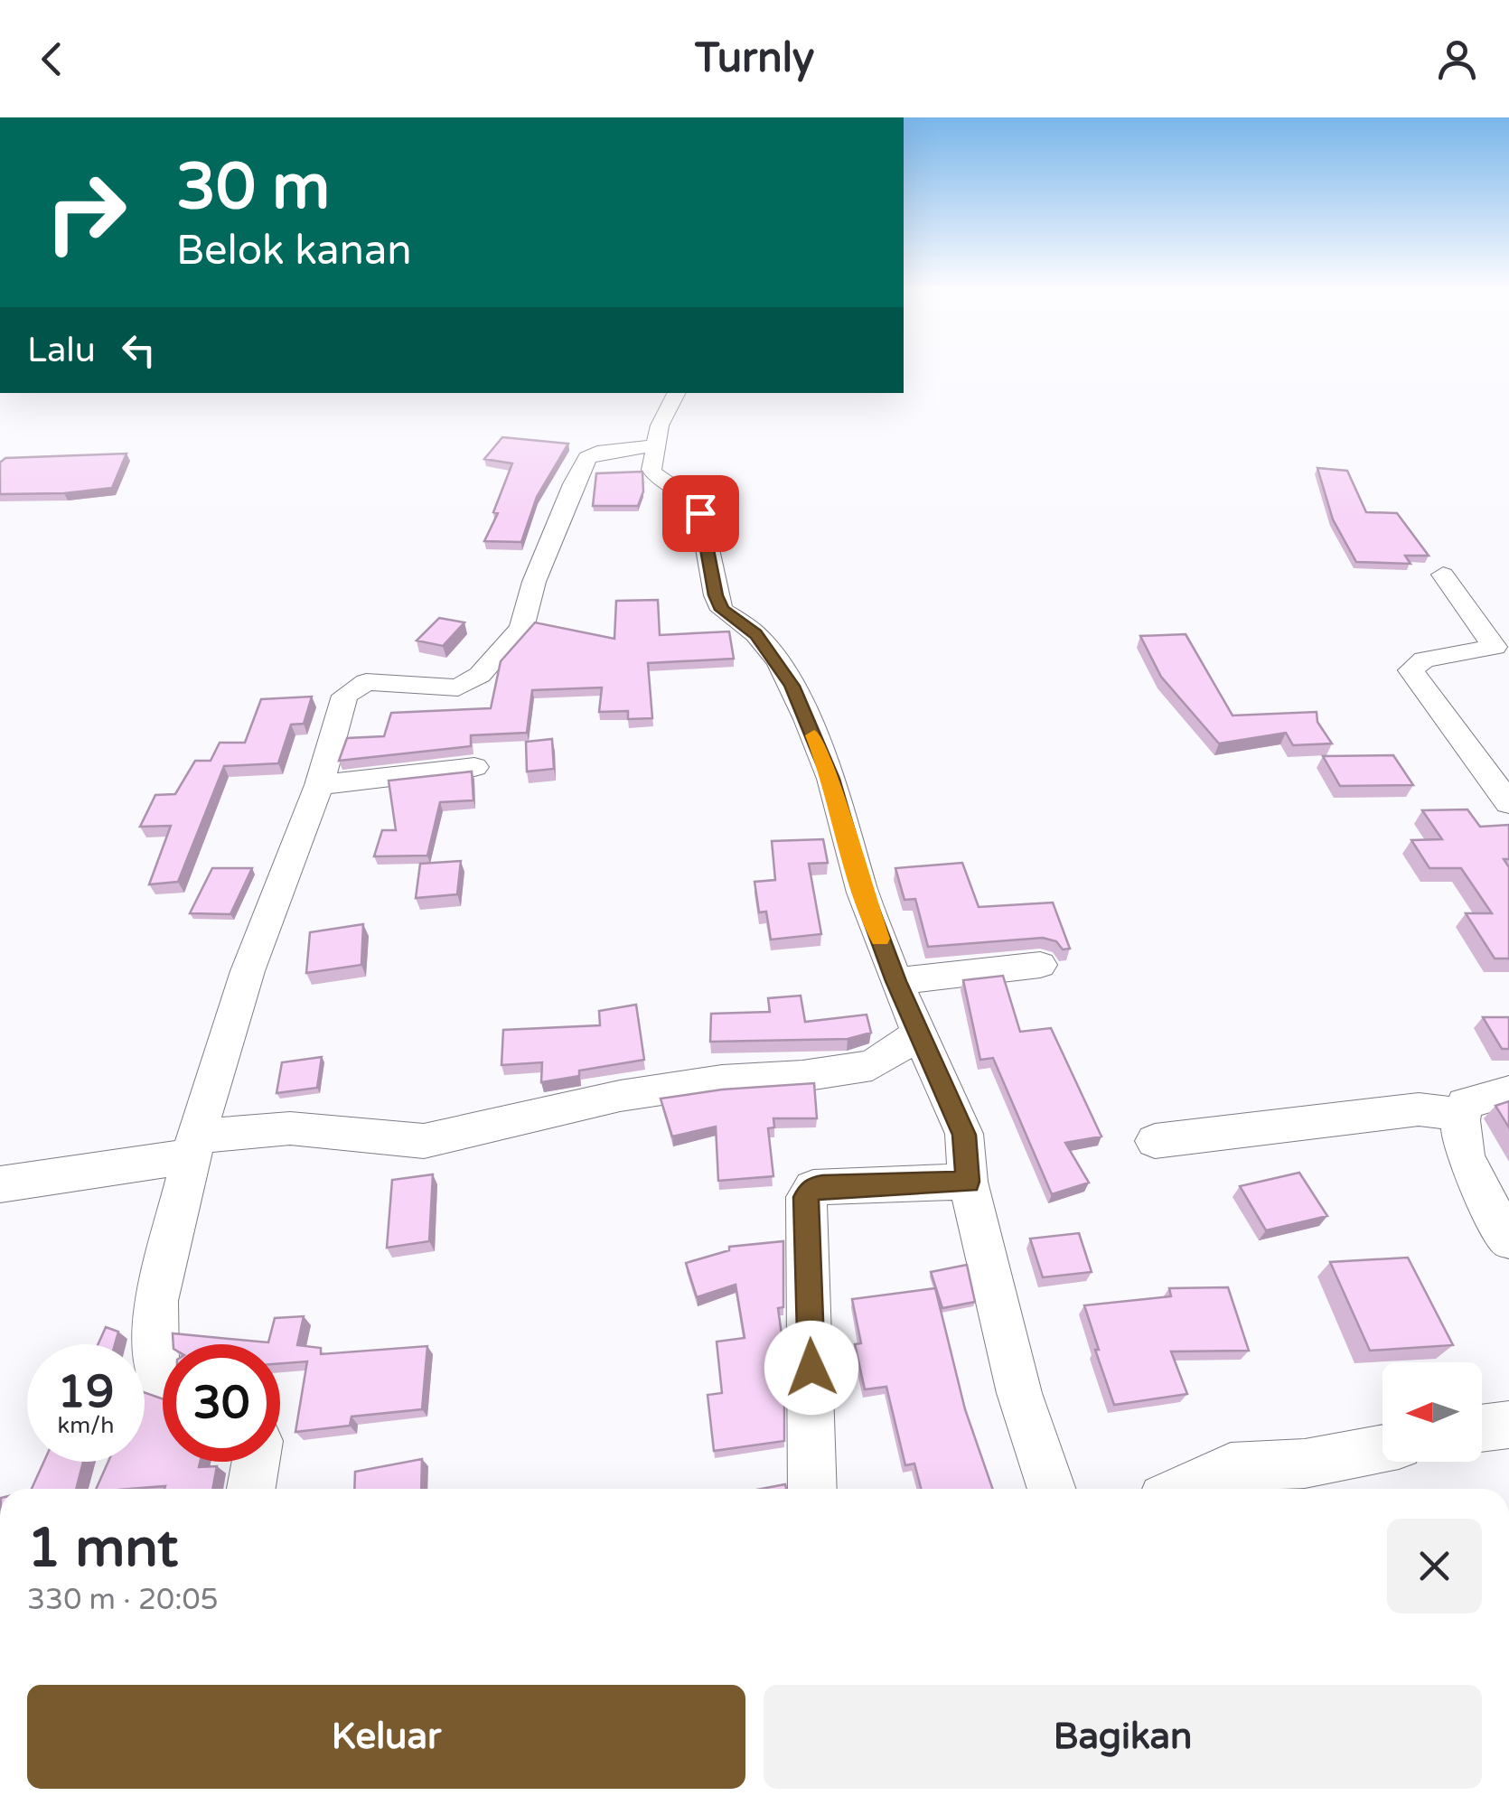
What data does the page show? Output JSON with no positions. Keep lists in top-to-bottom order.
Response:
{
  "north": "left",
  "page": {
    "header": "Turnly",
    "turn": ["30 m", "Belok kanan"],
    "then": "Lalu",
    "speed": "19 km/h",
    "limit": "30",
    "heading": ["1 mnt", "330 m · 20:05"],
    "buttons": ["Keluar", "Bagikan"]
  }
}
